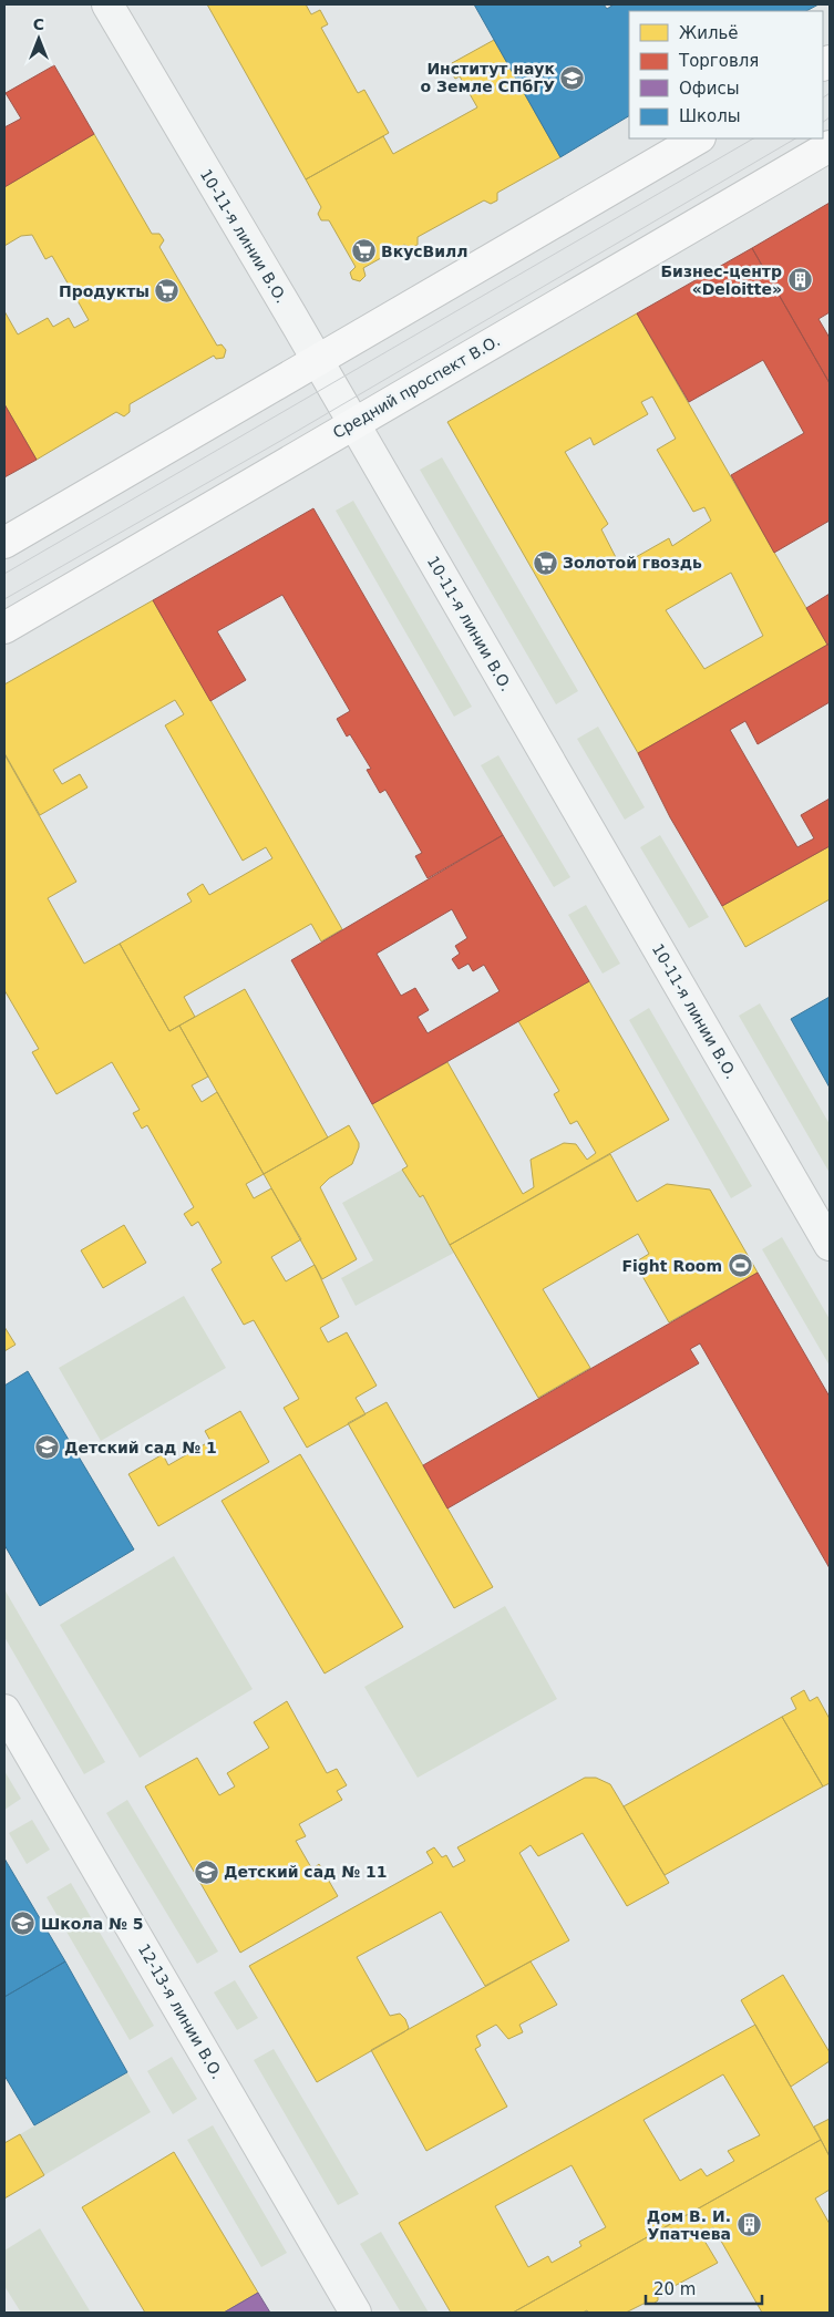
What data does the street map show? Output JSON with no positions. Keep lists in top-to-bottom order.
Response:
{
  "streets": {
    "main road": ["Средний проспект В.О."],
    "street": ["10-11-я линии В.О.", "12-13-я линии В.О."]
  },
  "crossings": [
    ["10-11-я линии В.О.", "Средний проспект В.О."]
  ],
  "places": {
    "school or university": [
      "Институт наук о Земле СПбГУ",
      "Детский сад № 1",
      "Детский сад № 11",
      "Школа № 5"
    ],
    "supermarket": ["ВкусВилл", "Продукты", "Золотой гвоздь"],
    "building": ["Бизнес-центр «Deloitte»", "Дом В. И. Упатчева"],
    "sports": ["Fight Room"]
  },
  "legend": [
    "Жильё",
    "Торговля",
    "Офисы",
    "Школы"
  ],
  "scale_bar": "20 m",
  "north": "top"
}
